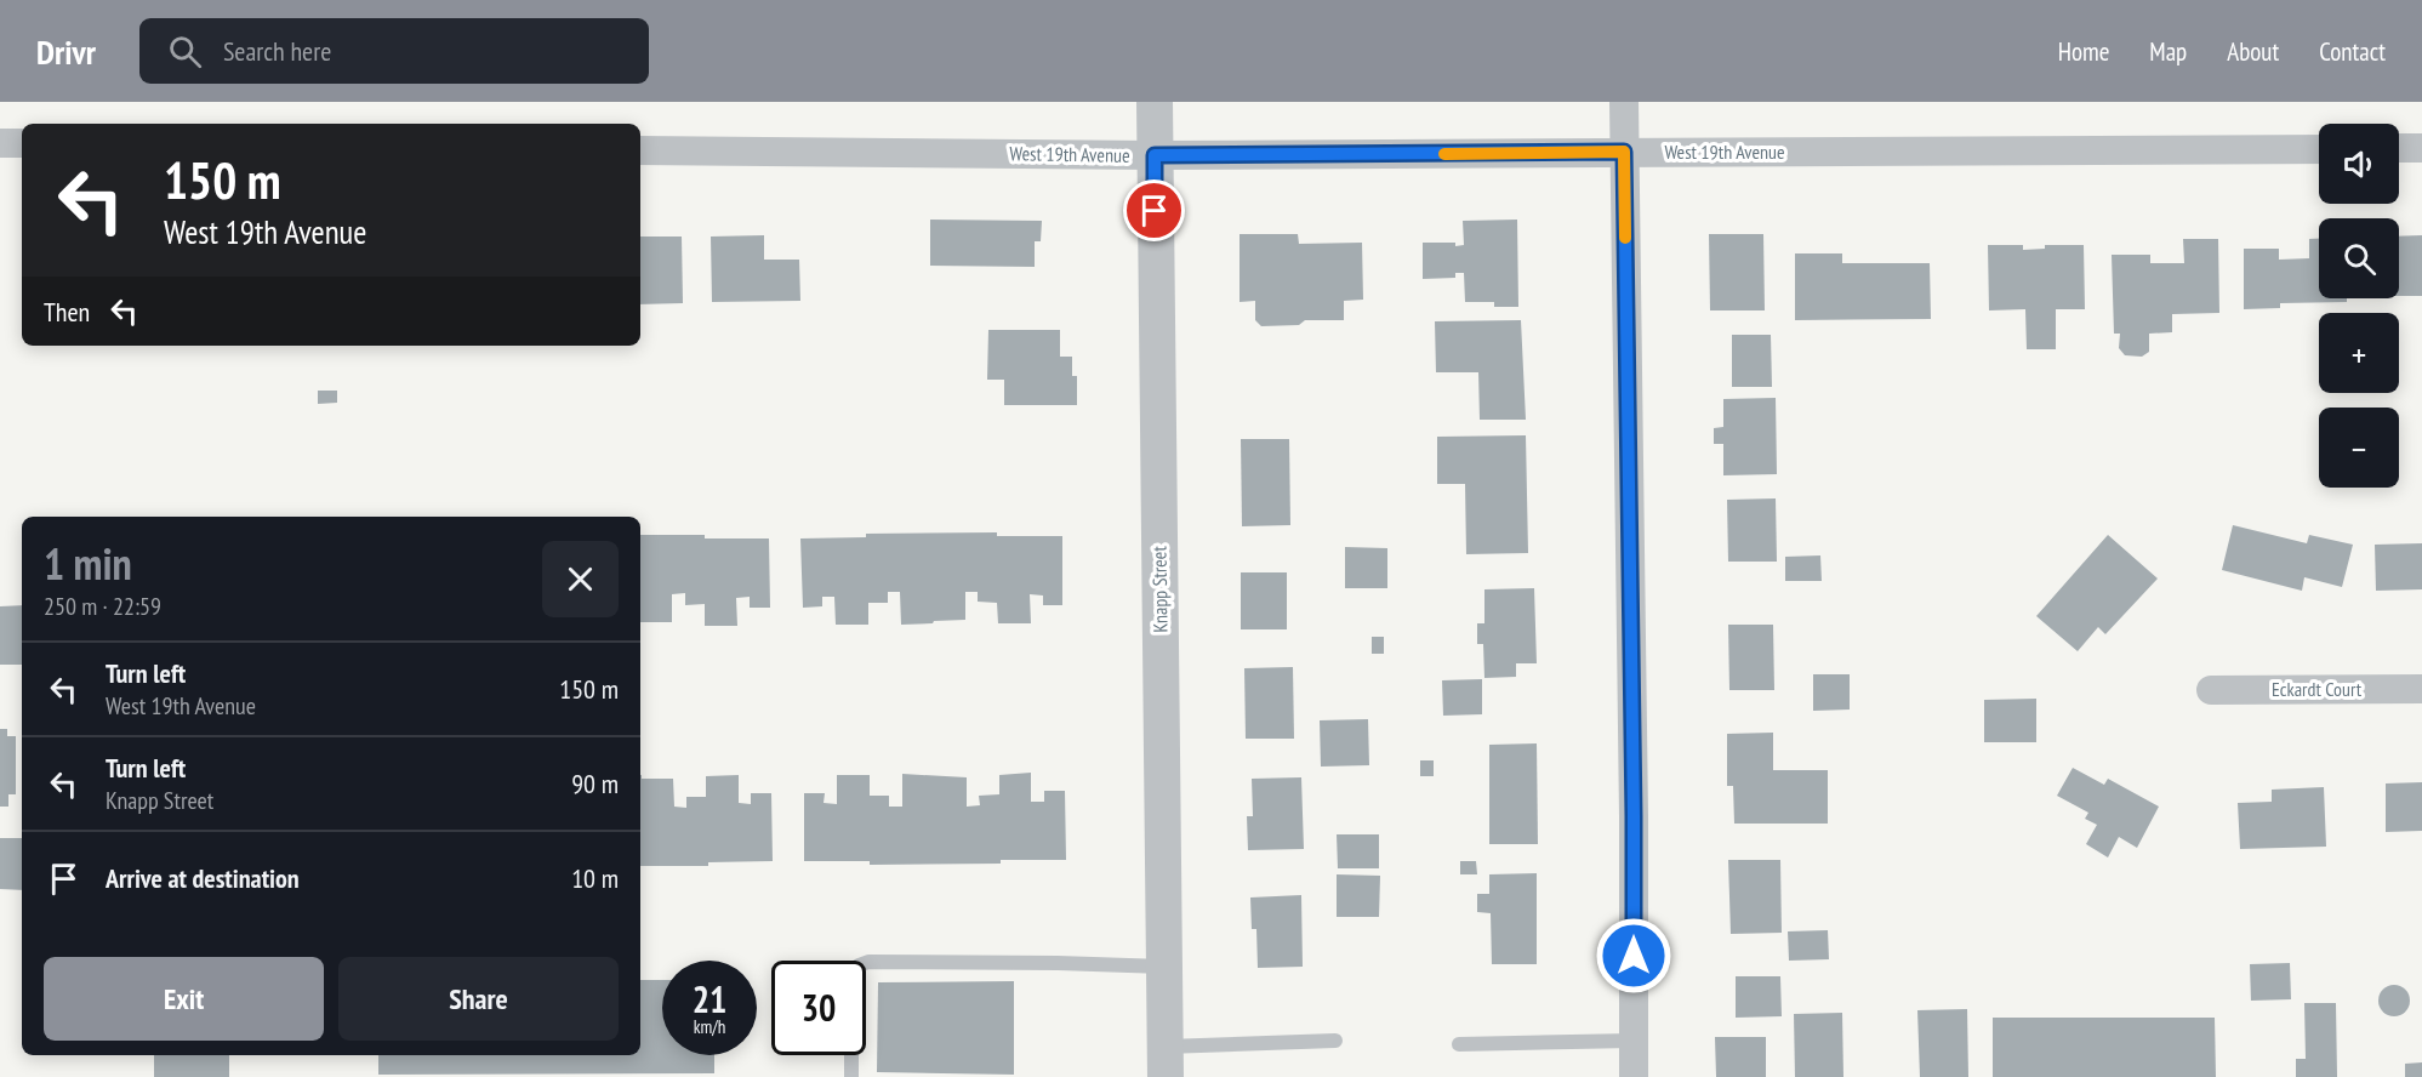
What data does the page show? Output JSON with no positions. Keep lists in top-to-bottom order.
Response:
{
  "streets": {
    "street": ["West 19th Avenue", "Knapp Street", "Eckardt Court"]
  },
  "crossings": [
    ["West 19th Avenue", "Knapp Street"]
  ],
  "page": {
    "header": "Drivr",
    "search": "Search here",
    "nav": [
      "Home",
      "Map",
      "About",
      "Contact"
    ],
    "map_buttons": ["+", "−"],
    "turn": ["150 m", "West 19th Avenue"],
    "then": "Then",
    "heading": ["1 min", "250 m · 22:59"],
    "list": [
      {
        "name": "Turn left",
        "note": "West 19th Avenue",
        "value": "150 m"
      },
      {
        "name": "Turn left",
        "note": "Knapp Street",
        "value": "90 m"
      },
      {
        "name": "Arrive at destination",
        "value": "10 m"
      }
    ],
    "buttons": ["Exit", "Share"],
    "speed": "21 km/h",
    "limit": "30"
  }
}
